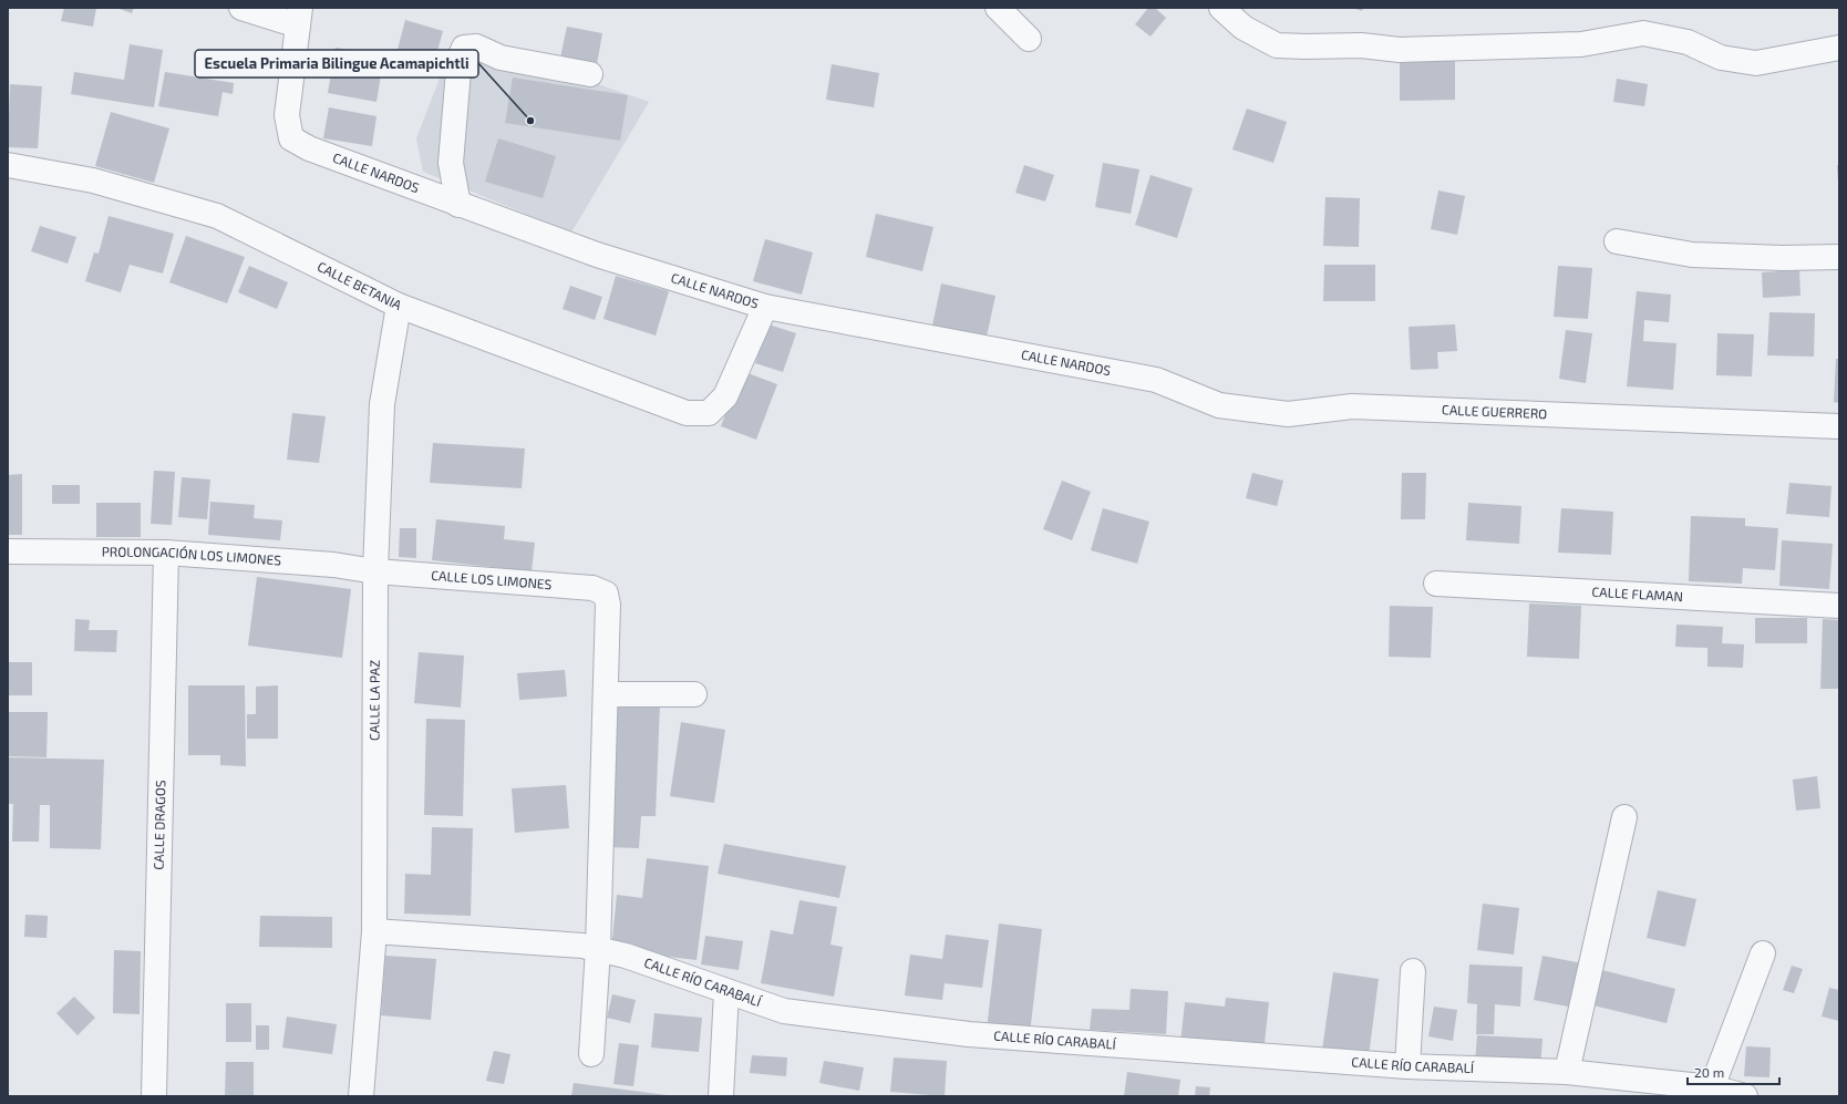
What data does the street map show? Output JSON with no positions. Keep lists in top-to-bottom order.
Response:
{
  "streets": {
    "street": [
      "CALLE NARDOS",
      "CALLE BETANIA",
      "CALLE GUERRERO",
      "PROLONGACIÓN LOS LIMONES",
      "CALLE LOS LIMONES",
      "CALLE FLAMAN",
      "CALLE LA PAZ",
      "CALLE DRAGOS",
      "CALLE RÍO CARABALÍ"
    ]
  },
  "crossings": [
    ["CALLE NARDOS", "CALLE BETANIA"],
    ["CALLE NARDOS", "CALLE GUERRERO"],
    ["CALLE BETANIA", "CALLE LA PAZ"],
    ["PROLONGACIÓN LOS LIMONES", "CALLE LOS LIMONES"],
    ["PROLONGACIÓN LOS LIMONES", "CALLE LA PAZ"],
    ["PROLONGACIÓN LOS LIMONES", "CALLE DRAGOS"],
    ["CALLE LOS LIMONES", "CALLE LA PAZ"],
    ["CALLE LA PAZ", "CALLE RÍO CARABALÍ"]
  ],
  "places": ["Escuela Primaria Bilingue Acamapichtli"],
  "scale_bar": "20 m"
}
